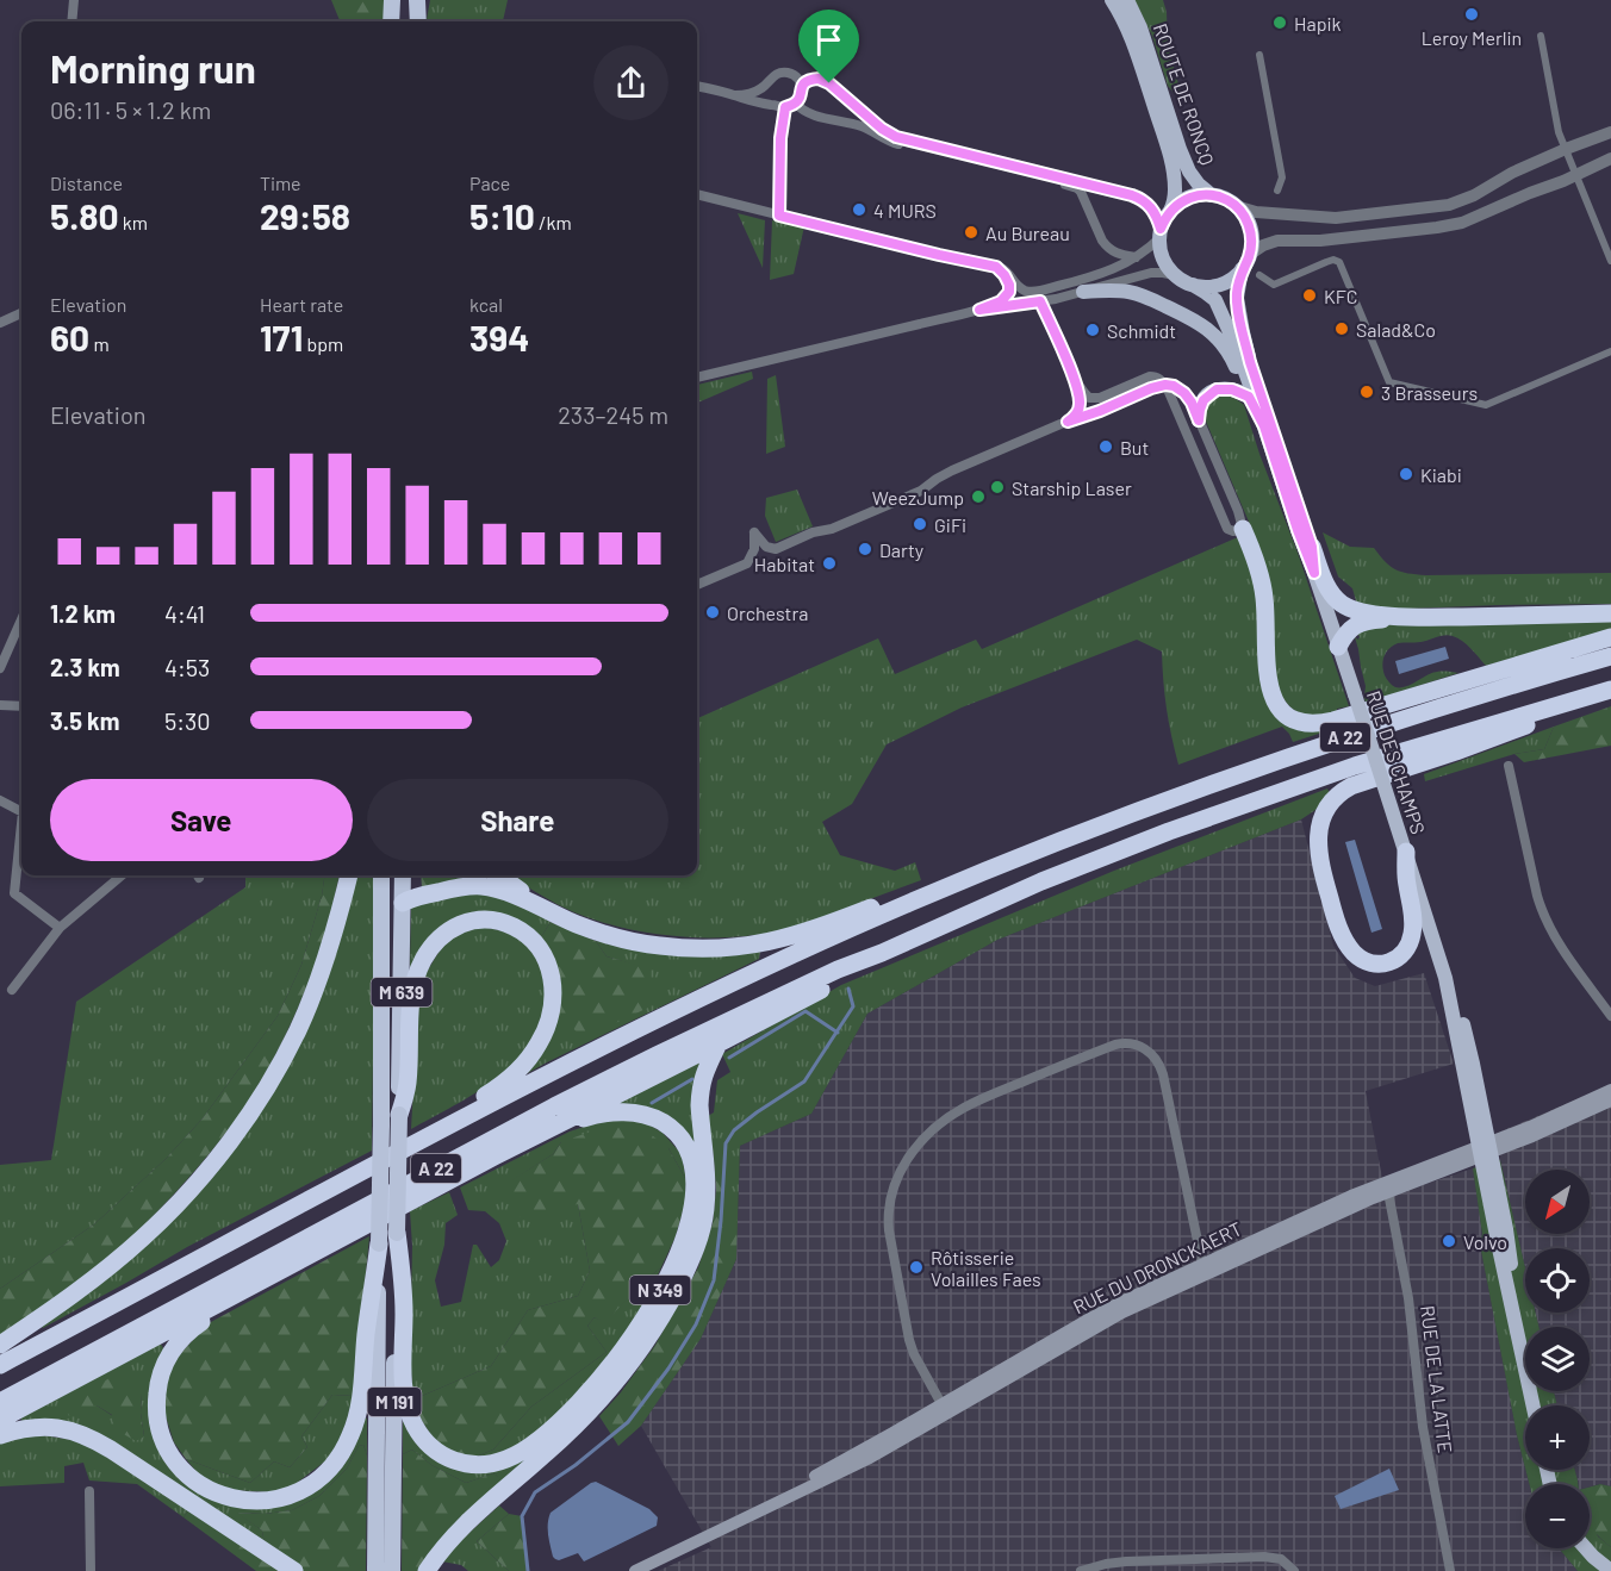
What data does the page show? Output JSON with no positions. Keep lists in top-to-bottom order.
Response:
{
  "streets": {
    "highway": [
      "A 22",
      "M 639",
      "N 349",
      "M 191"
    ],
    "main road": ["ROUTE DE RONCQ", "RUE DES CHAMPS", "RUE DU DRONCKAERT"],
    "street": ["RUE DE LA LATTE"]
  },
  "crossings": [
    ["ROUTE DE RONCQ", "RUE DES CHAMPS"],
    ["RUE DES CHAMPS", "RUE DU DRONCKAERT"],
    ["M 639", "M 191"],
    ["RUE DU DRONCKAERT", "RUE DE LA LATTE"],
    ["N 349", "M 191"]
  ],
  "places": [
    "Leroy Merlin",
    "Hapik",
    "4 MURS",
    "Au Bureau",
    "KFC",
    "Salad&Co",
    "Schmidt",
    "3 Brasseurs",
    "But",
    "Kiabi",
    "Starship Laser",
    "WeezJump",
    "GiFi",
    "Darty",
    "Habitat",
    "Orchestra",
    "Volvo",
    "Rôtisserie Volailles Faes"
  ],
  "north": "bottom left",
  "page": {
    "heading": ["Morning run", "06:11 · 5 × 1.2 km"],
    "stats": [
      ["Distance", "5.80 km"],
      ["Time", "29:58"],
      ["Pace", "5:10 /km"],
      ["Elevation", "60 m"],
      ["Heart rate", "171 bpm"],
      ["kcal", "394"]
    ],
    "chart": ["Elevation", "233–245 m"],
    "list": [
      {
        "name": "1.2 km",
        "note": "4:41"
      },
      {
        "name": "2.3 km",
        "note": "4:53"
      },
      {
        "name": "3.5 km",
        "note": "5:30"
      }
    ],
    "buttons": ["Save", "Share"],
    "map_buttons": ["+", "−"]
  }
}
